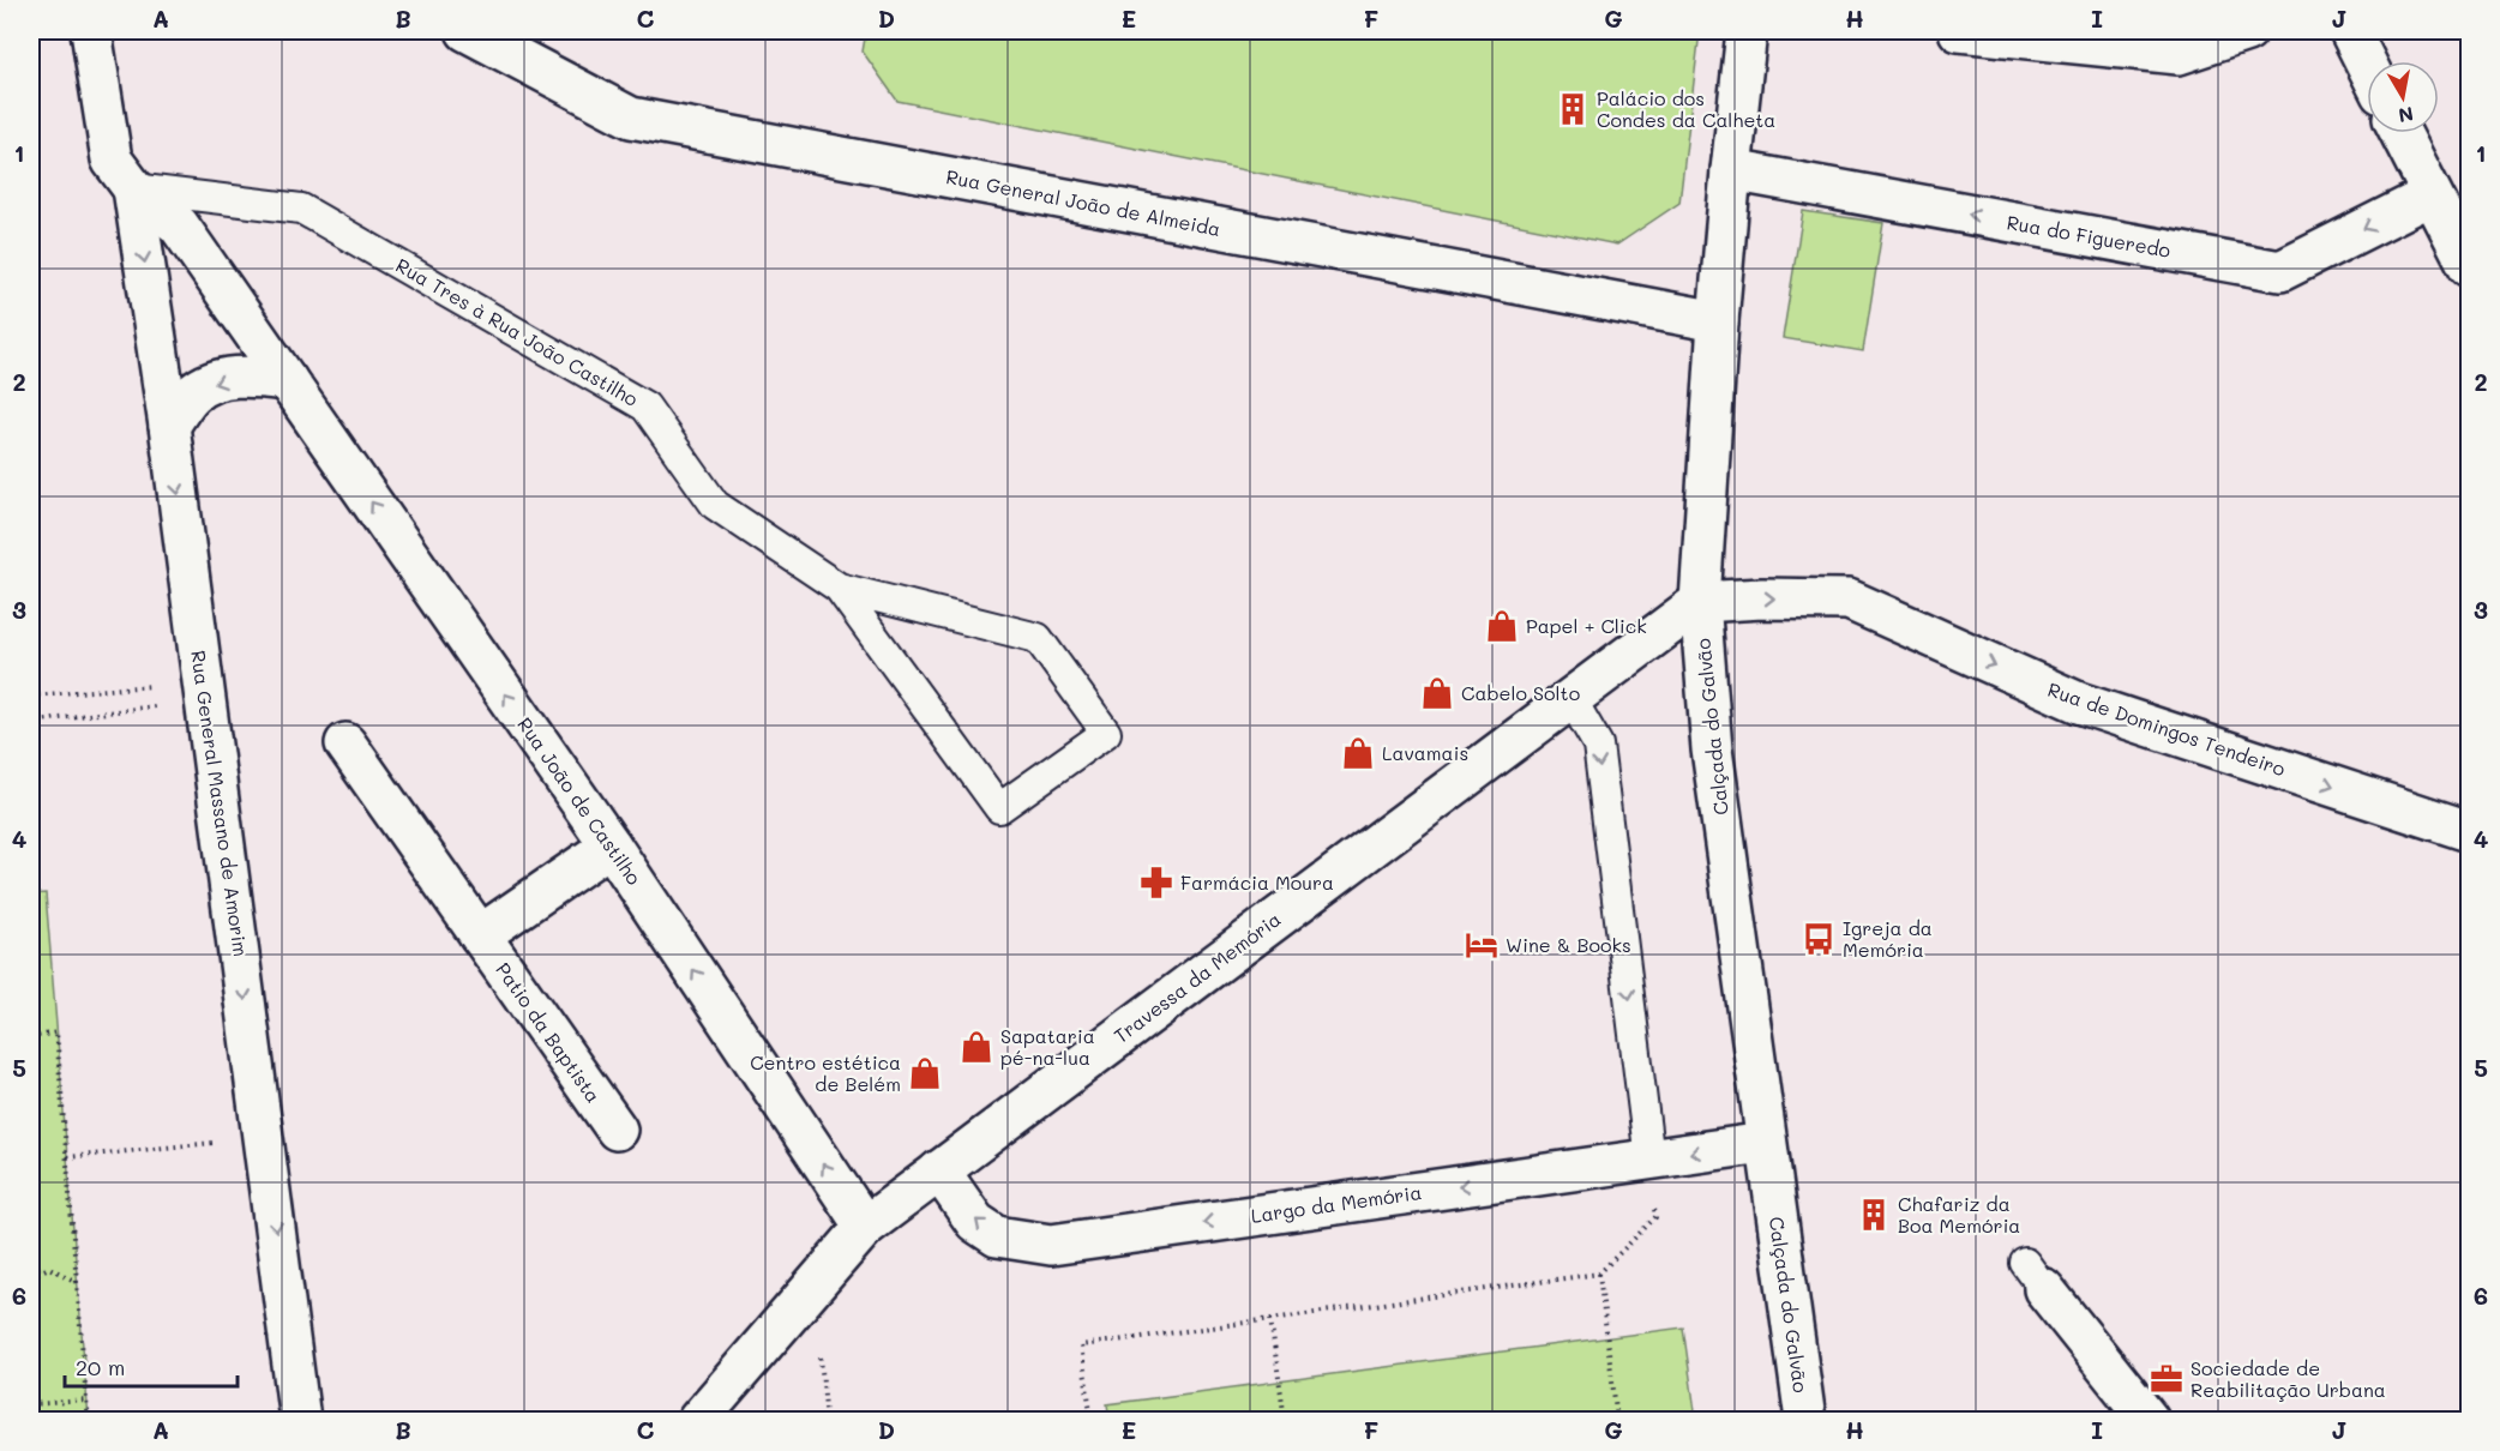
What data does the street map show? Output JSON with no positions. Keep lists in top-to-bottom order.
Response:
{
  "streets": {
    "street": [
      "Rua General João de Almeida",
      "Rua do Figueredo",
      "Calçada do Galvão",
      "Rua de Domingos Tendeiro",
      "Rua João de Castilho",
      "Rua General Massano de Amorim",
      "Travessa da Memória",
      "Patio da Baptista",
      "Largo da Memória"
    ],
    "lane": ["Rua Tres à Rua João Castilho"]
  },
  "crossings": [
    ["Rua General João de Almeida", "Calçada do Galvão"],
    ["Rua do Figueredo", "Calçada do Galvão"],
    ["Rua Tres à Rua João Castilho", "Rua João de Castilho"],
    ["Rua Tres à Rua João Castilho", "Rua General Massano de Amorim"],
    ["Calçada do Galvão", "Rua de Domingos Tendeiro"],
    ["Calçada do Galvão", "Travessa da Memória"],
    ["Calçada do Galvão", "Largo da Memória"],
    ["Rua de Domingos Tendeiro", "Travessa da Memória"],
    ["Rua João de Castilho", "Rua General Massano de Amorim"],
    ["Rua João de Castilho", "Travessa da Memória"],
    ["Travessa da Memória", "Largo da Memória"]
  ],
  "one_way": [
    "Rua de Domingos Tendeiro",
    "Rua João de Castilho",
    "Rua General Massano de Amorim",
    "Largo da Memória"
  ],
  "places": {
    "building": ["Palácio dos Condes da Calheta", "Chafariz da Boa Memória"],
    "shop": [
      "Papel + Click",
      "Cabelo Solto",
      "Lavamais",
      "Sapataria pé-na-lua",
      "Centro estética de Belém"
    ],
    "pharmacy": ["Farmácia Moura"],
    "bus stop": ["Igreja da Memória"],
    "hotel": ["Wine & Books"],
    "office": ["Sociedade de Reabilitação Urbana"]
  },
  "scale_bar": "20 m",
  "north": "bottom",
  "grid": {
    "columns": [
      "A",
      "B",
      "C",
      "D",
      "E",
      "F",
      "G",
      "H",
      "I",
      "J"
    ],
    "rows": [
      "1",
      "2",
      "3",
      "4",
      "5",
      "6"
    ]
  }
}
